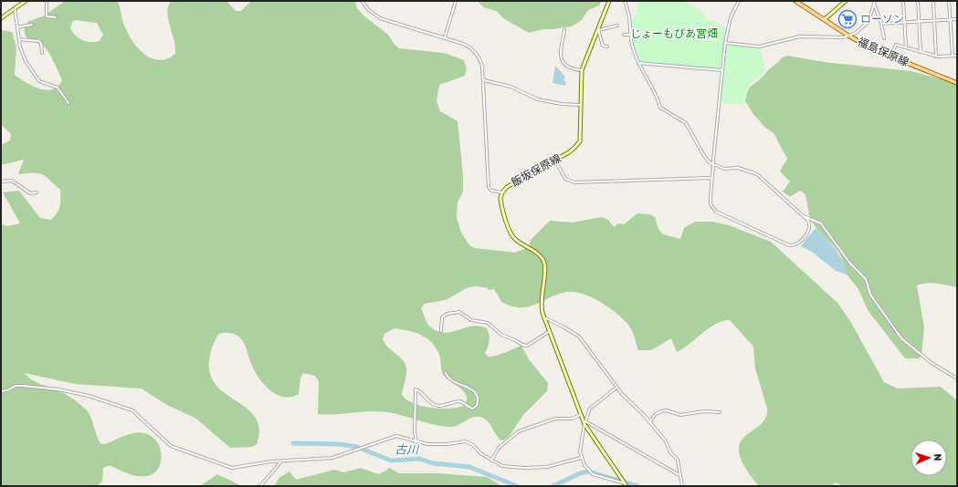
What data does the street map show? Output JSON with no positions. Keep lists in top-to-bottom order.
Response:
{
  "streets": {
    "main road": ["福島保原線", "飯坂保原線"]
  },
  "water": ["古川"],
  "parks": ["じょーもぴあ宮畑"],
  "places": {
    "supermarket": ["ローソン"]
  },
  "north": "right"
}
